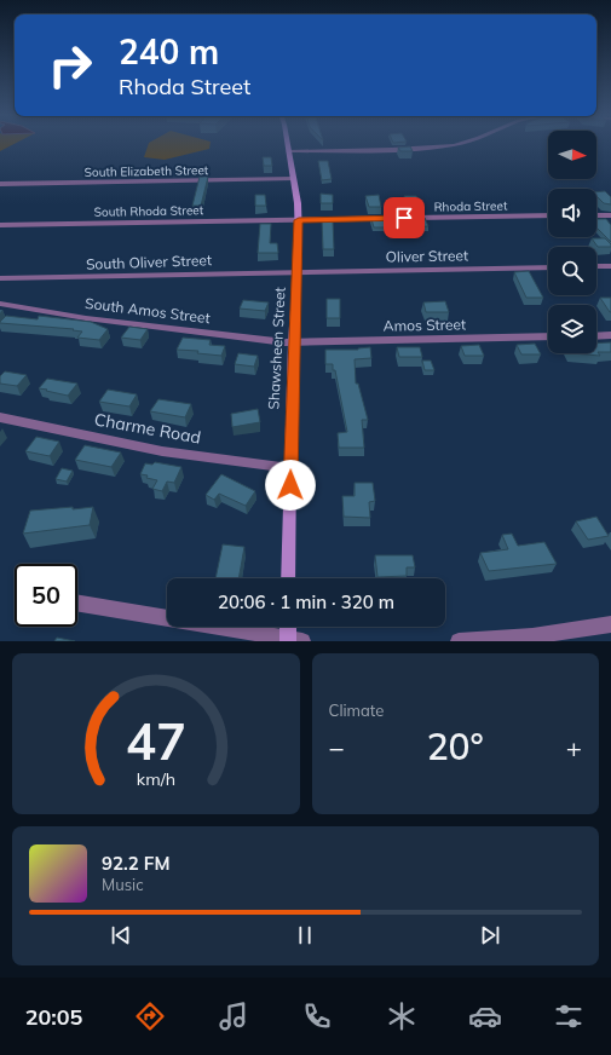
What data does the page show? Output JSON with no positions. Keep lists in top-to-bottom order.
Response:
{
  "streets": {
    "main road": ["Shawsheen Street"],
    "street": [
      "South Elizabeth Street",
      "Rhoda Street",
      "South Rhoda Street",
      "Oliver Street",
      "South Oliver Street",
      "South Amos Street",
      "Amos Street",
      "Charme Road"
    ]
  },
  "crossings": [
    ["South Elizabeth Street", "Shawsheen Street"],
    ["Rhoda Street", "South Rhoda Street"],
    ["Rhoda Street", "Shawsheen Street"],
    ["South Rhoda Street", "Shawsheen Street"],
    ["Oliver Street", "South Oliver Street"],
    ["Oliver Street", "Shawsheen Street"],
    ["South Oliver Street", "Shawsheen Street"],
    ["South Amos Street", "Amos Street"],
    ["South Amos Street", "Shawsheen Street"],
    ["Amos Street", "Shawsheen Street"],
    ["Shawsheen Street", "Charme Road"]
  ],
  "north": "right",
  "page": {
    "turn": ["240 m", "Rhoda Street"],
    "limit": "50",
    "trip": "20:06 · 1 min · 320 m",
    "tile": "Climate",
    "heat": ["−", "20°", "+"],
    "song": ["92.2 FM", "Music"],
    "tabs": "20:05",
    "gauge": ["47", "km/h"]
  }
}
